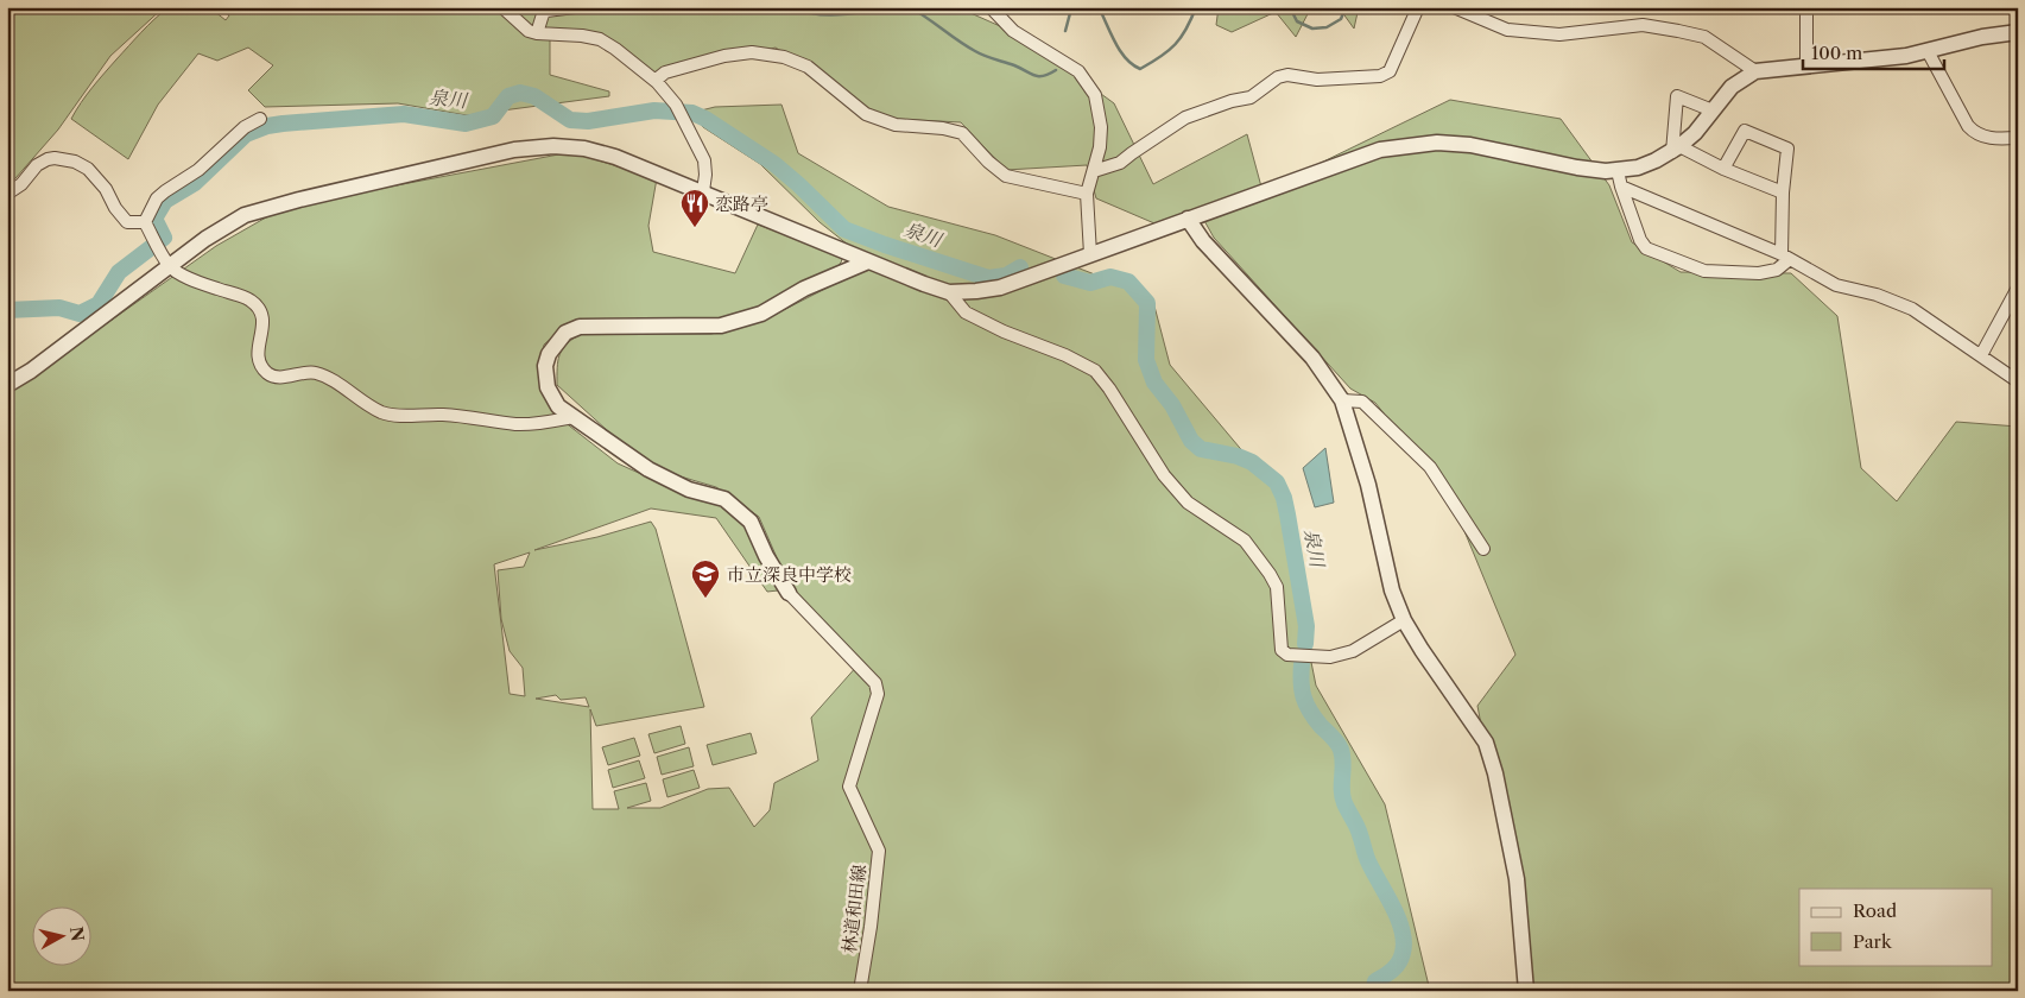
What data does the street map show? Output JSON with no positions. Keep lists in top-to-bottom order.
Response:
{
  "streets": {
    "street": ["林道和田線"]
  },
  "water": ["泉川"],
  "places": {
    "restaurant": ["恋路亭"],
    "school or university": ["市立深良中学校"]
  },
  "legend": ["Road", "Park"],
  "scale_bar": "100 m",
  "north": "right"
}
